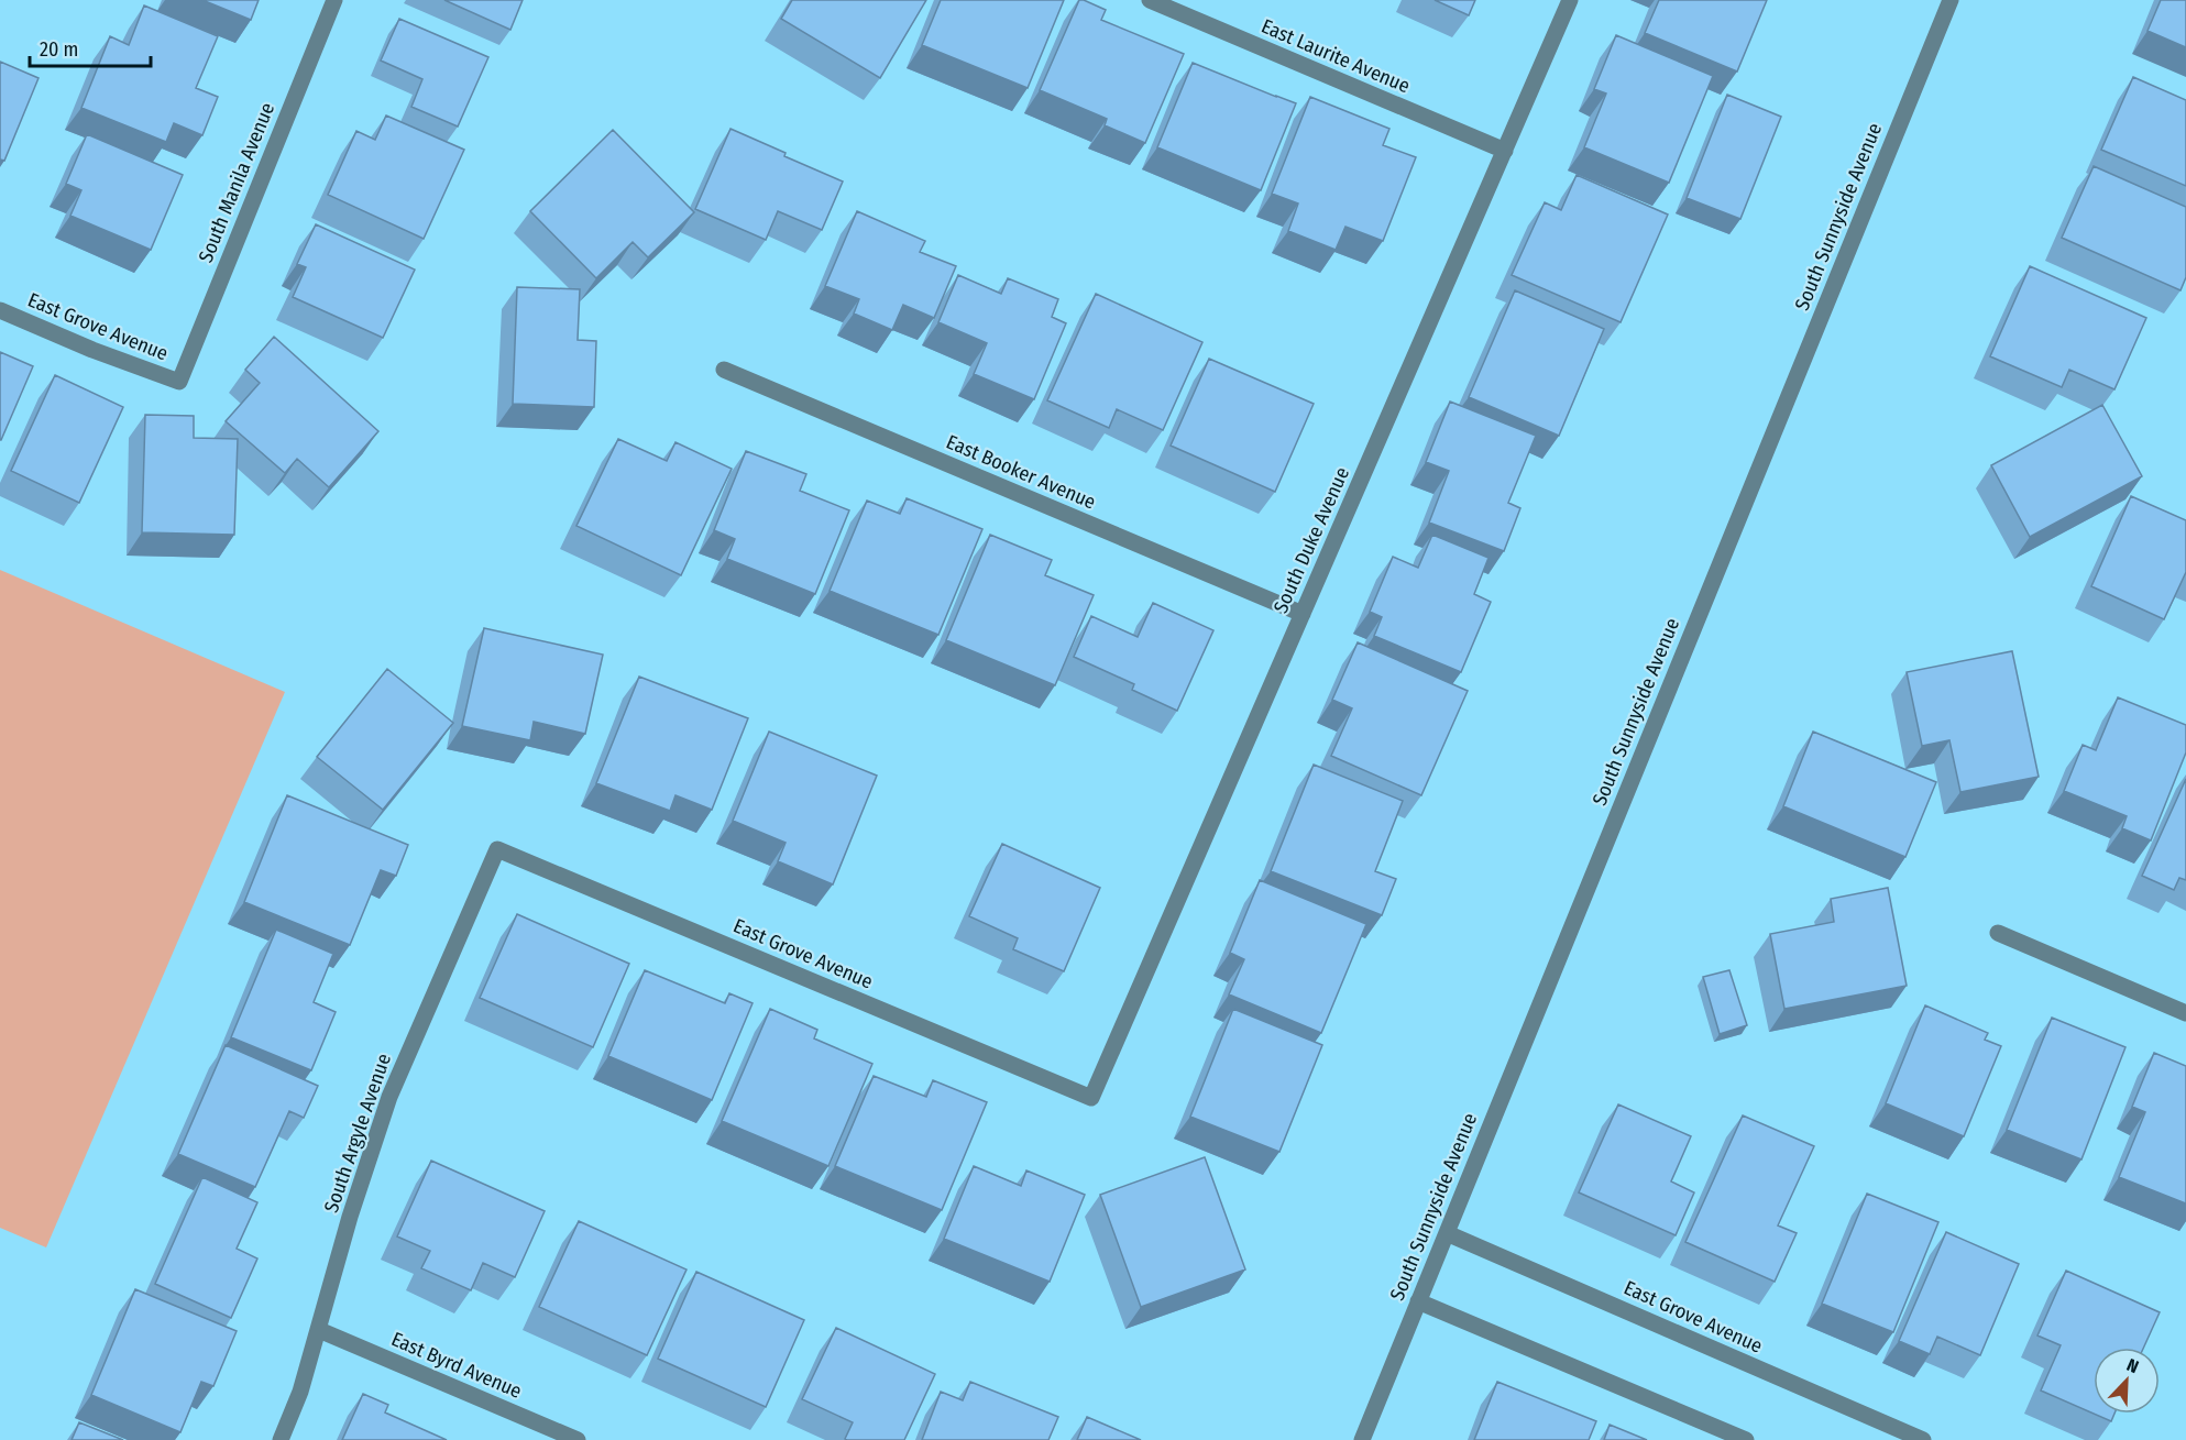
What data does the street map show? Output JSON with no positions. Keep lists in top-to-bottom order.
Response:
{
  "streets": {
    "street": [
      "East Laurite Avenue",
      "South Manila Avenue",
      "South Sunnyside Avenue",
      "East Grove Avenue",
      "East Booker Avenue",
      "South Duke Avenue",
      "South Argyle Avenue",
      "East Byrd Avenue"
    ]
  },
  "crossings": [
    ["East Laurite Avenue", "South Duke Avenue"],
    ["South Manila Avenue", "East Grove Avenue"],
    ["South Sunnyside Avenue", "East Grove Avenue"],
    ["East Grove Avenue", "South Duke Avenue"],
    ["East Grove Avenue", "South Argyle Avenue"],
    ["East Booker Avenue", "South Duke Avenue"],
    ["South Argyle Avenue", "East Byrd Avenue"]
  ],
  "scale_bar": "20 m",
  "north": "top right"
}
